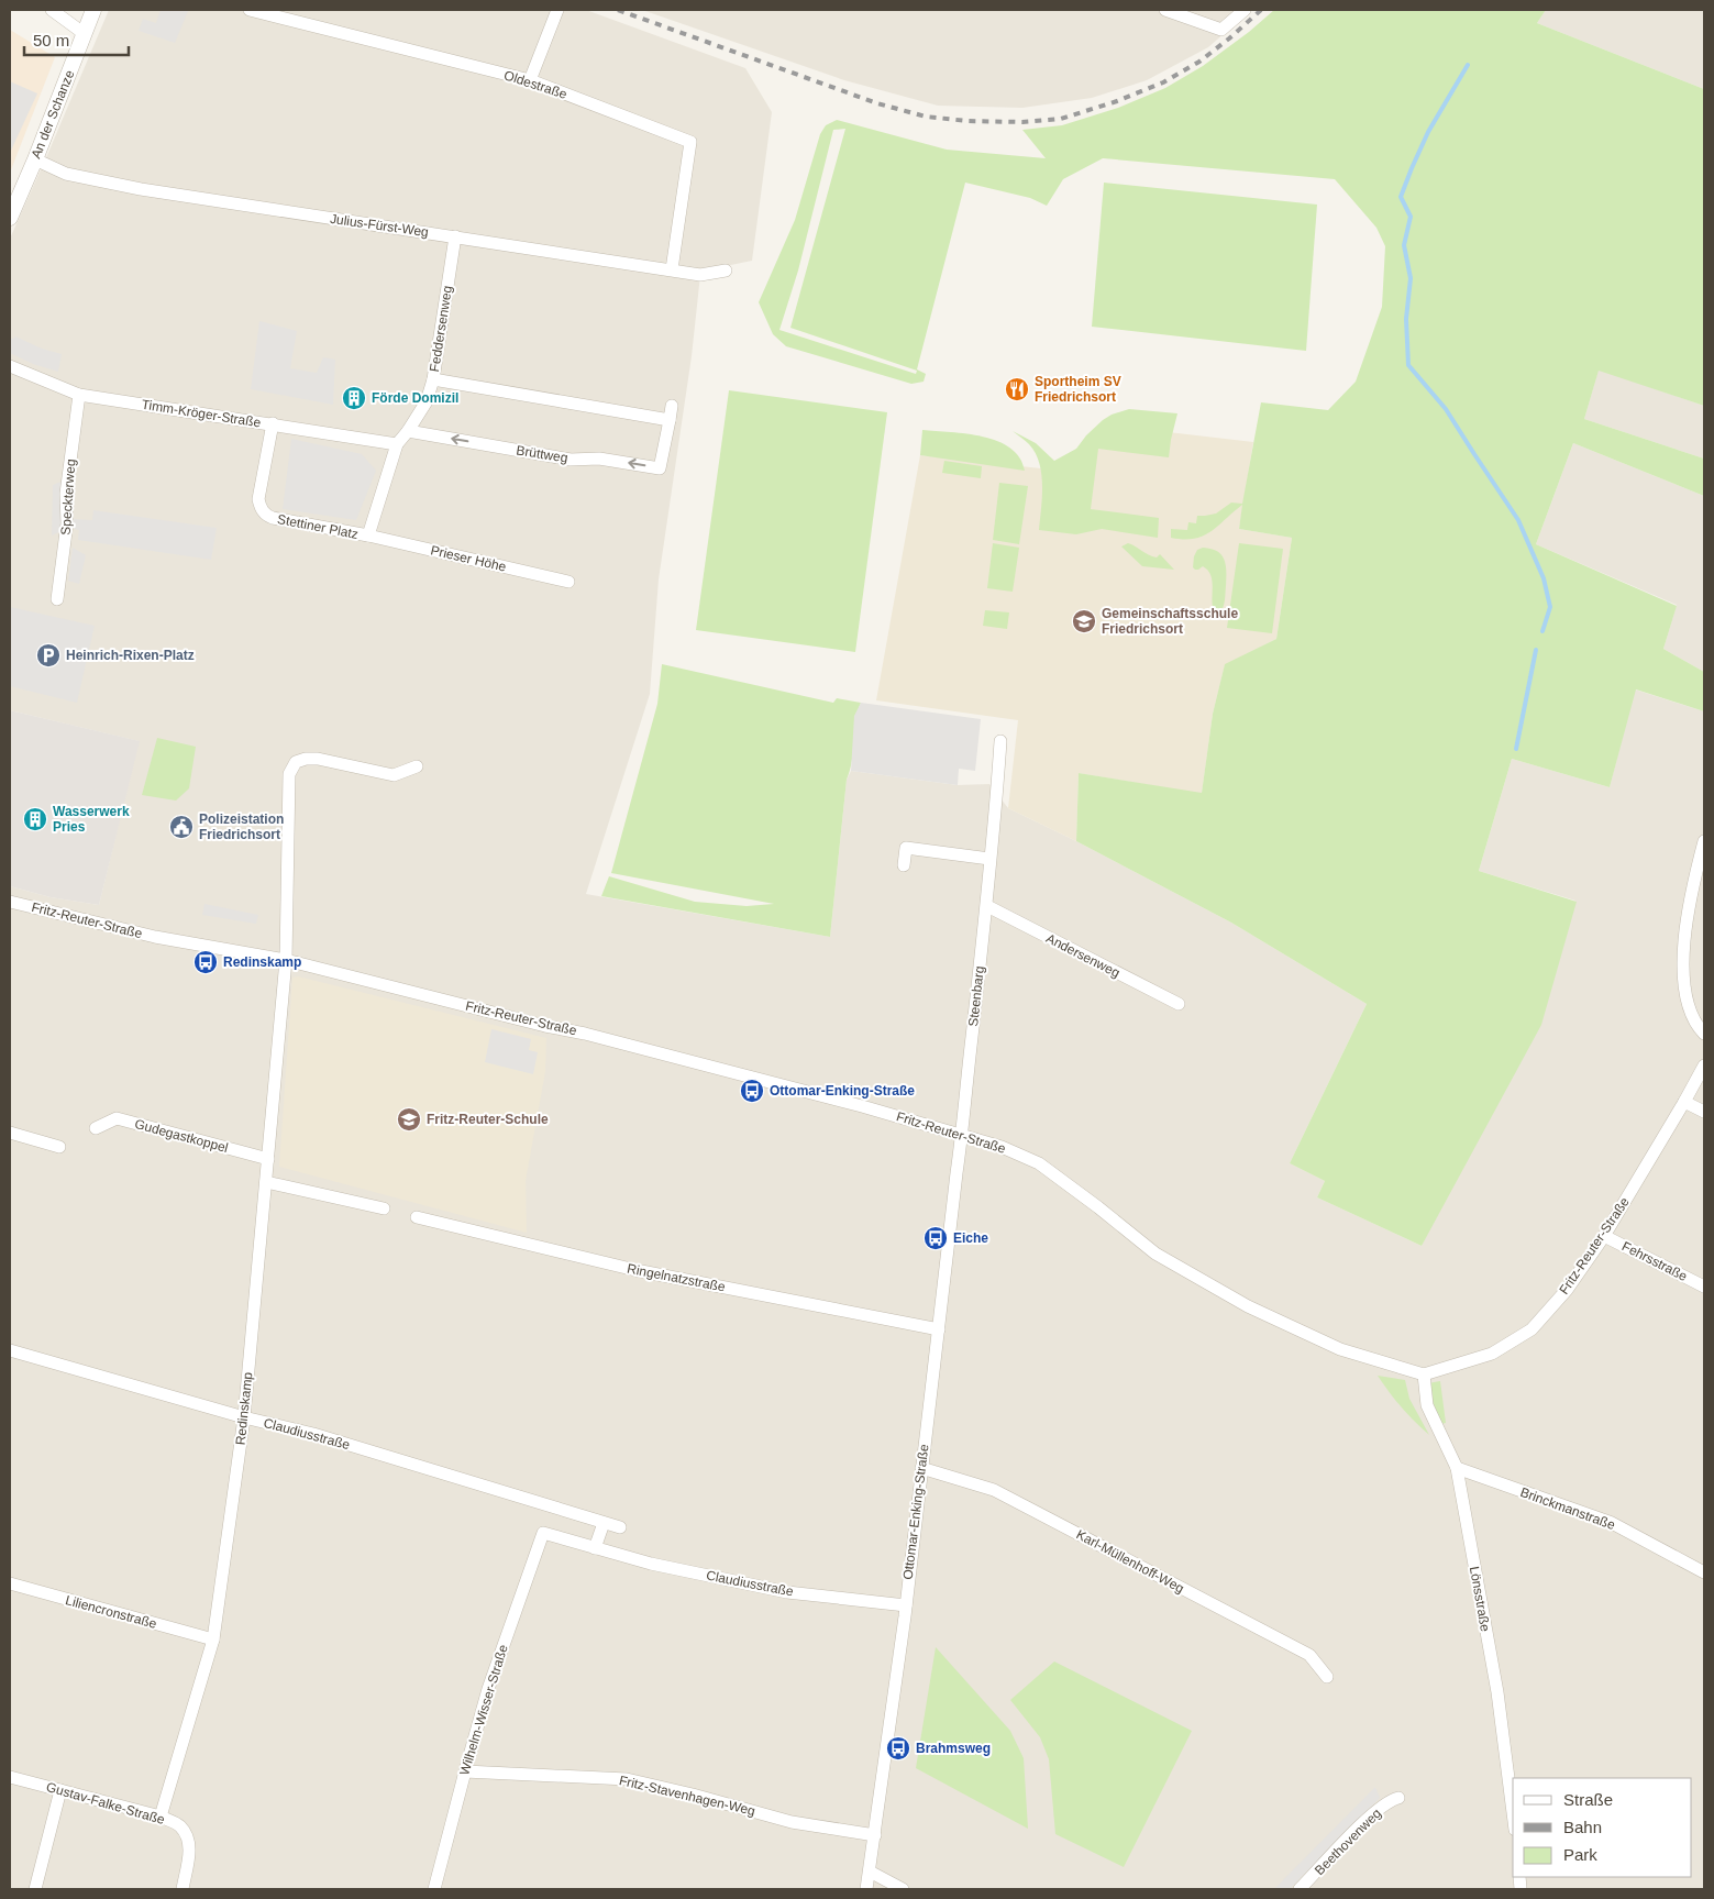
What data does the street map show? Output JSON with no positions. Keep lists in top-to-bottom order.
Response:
{
  "streets": {
    "street": [
      "Oldestraße",
      "An der Schanze",
      "Julius-Fürst-Weg",
      "Feddersenweg",
      "Timm-Kröger-Straße",
      "Brüttweg",
      "Speckterweg",
      "Stettiner Platz",
      "Prieser Höhe",
      "Fritz-Reuter-Straße",
      "Andersenweg",
      "Steenbarg",
      "Gudegastkoppel",
      "Fehrsstraße",
      "Ringelnatzstraße",
      "Redinskamp",
      "Claudiusstraße",
      "Brinckmanstraße",
      "Ottomar-Enking-Straße",
      "Karl-Müllenhoff-Weg",
      "Lönsstraße",
      "Liliencronstraße",
      "Wilhelm-Wisser-Straße",
      "Fritz-Stavenhagen-Weg",
      "Gustav-Falke-Straße",
      "Beethovenweg"
    ]
  },
  "crossings": [
    ["Oldestraße", "Julius-Fürst-Weg"],
    ["An der Schanze", "Julius-Fürst-Weg"],
    ["Julius-Fürst-Weg", "Feddersenweg"],
    ["Feddersenweg", "Timm-Kröger-Straße"],
    ["Feddersenweg", "Brüttweg"],
    ["Feddersenweg", "Stettiner Platz"],
    ["Timm-Kröger-Straße", "Speckterweg"],
    ["Timm-Kröger-Straße", "Stettiner Platz"],
    ["Stettiner Platz", "Prieser Höhe"],
    ["Fritz-Reuter-Straße", "Steenbarg"],
    ["Fritz-Reuter-Straße", "Fehrsstraße"],
    ["Fritz-Reuter-Straße", "Redinskamp"],
    ["Fritz-Reuter-Straße", "Ottomar-Enking-Straße"],
    ["Fritz-Reuter-Straße", "Lönsstraße"],
    ["Andersenweg", "Steenbarg"],
    ["Steenbarg", "Ottomar-Enking-Straße"],
    ["Gudegastkoppel", "Redinskamp"],
    ["Ringelnatzstraße", "Ottomar-Enking-Straße"],
    ["Redinskamp", "Claudiusstraße"],
    ["Redinskamp", "Liliencronstraße"],
    ["Redinskamp", "Gustav-Falke-Straße"],
    ["Claudiusstraße", "Ottomar-Enking-Straße"],
    ["Claudiusstraße", "Wilhelm-Wisser-Straße"],
    ["Brinckmanstraße", "Lönsstraße"],
    ["Ottomar-Enking-Straße", "Karl-Müllenhoff-Weg"],
    ["Ottomar-Enking-Straße", "Fritz-Stavenhagen-Weg"],
    ["Wilhelm-Wisser-Straße", "Fritz-Stavenhagen-Weg"]
  ],
  "places": {
    "restaurant": ["Sportheim SV Friedrichsort"],
    "building": ["Förde Domizil", "Wasserwerk Pries"],
    "school or university": ["Gemeinschaftsschule Friedrichsort", "Fritz-Reuter-Schule"],
    "parking": ["Heinrich-Rixen-Platz"],
    "public building": ["Polizeistation Friedrichsort"],
    "bus stop": [
      "Redinskamp",
      "Ottomar-Enking-Straße",
      "Eiche",
      "Brahmsweg"
    ]
  },
  "legend": ["Straße", "Bahn", "Park"],
  "scale_bar": "50 m"
}
